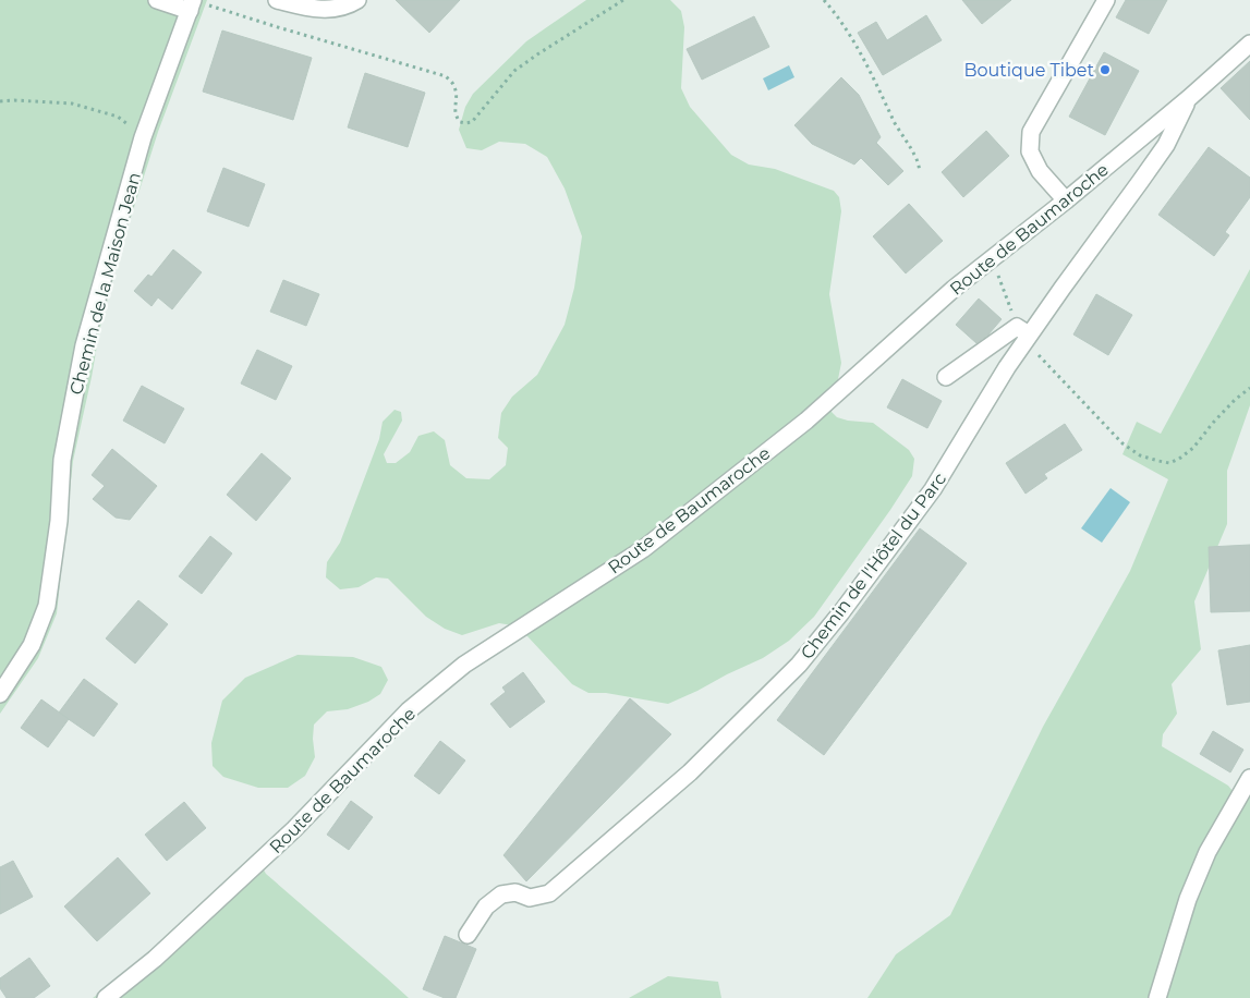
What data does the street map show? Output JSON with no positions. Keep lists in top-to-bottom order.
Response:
{
  "streets": {
    "street": ["Route de Baumaroche", "Chemin de la Maison Jean", "Chemin de l'Hôtel du Parc"]
  },
  "crossings": [
    ["Route de Baumaroche", "Chemin de l'Hôtel du Parc"]
  ],
  "places": ["Boutique Tibet"]
}
